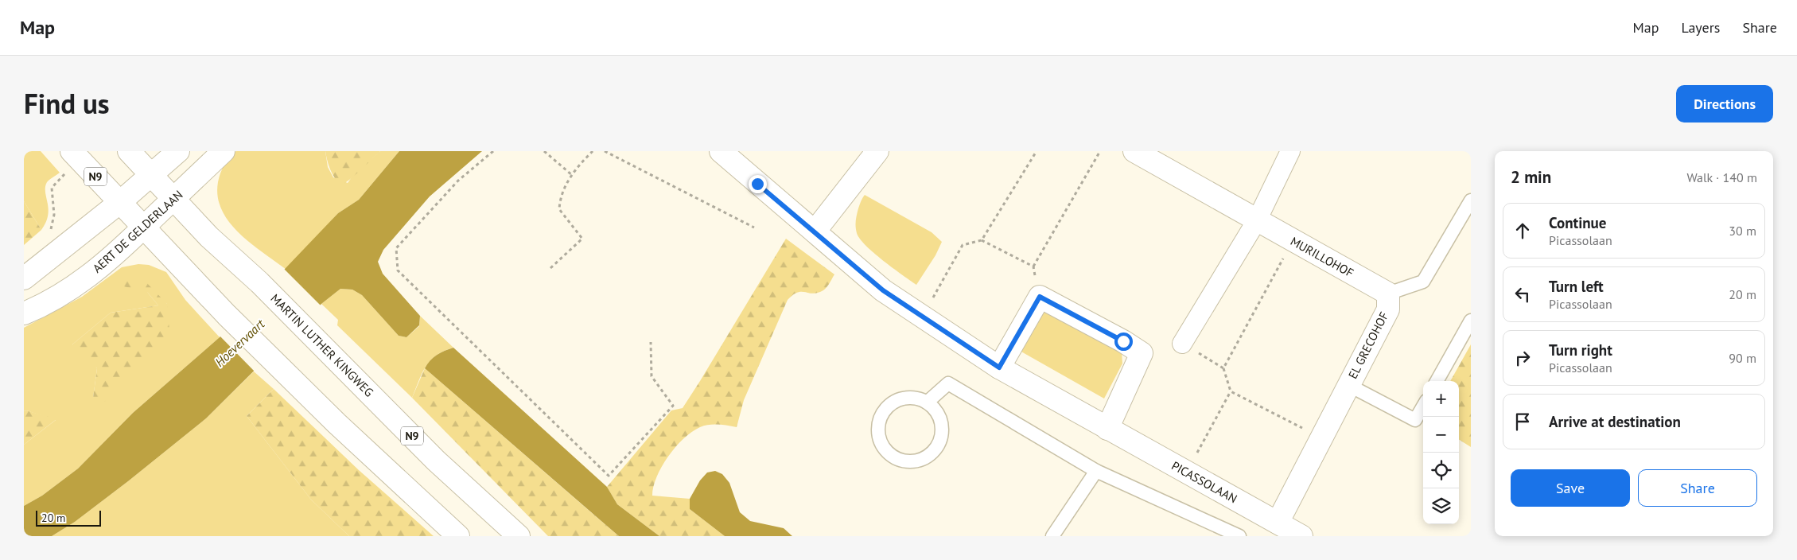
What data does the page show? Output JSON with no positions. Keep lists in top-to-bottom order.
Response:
{
  "streets": {
    "main road": [
      "N9",
      "AERT DE GELDERLAAN",
      "MURILLOHOF",
      "MARTIN LUTHER KINGWEG",
      "EL GRECOHOF",
      "PICASSOLAAN"
    ]
  },
  "crossings": [
    ["N9", "AERT DE GELDERLAAN"],
    ["AERT DE GELDERLAAN", "MARTIN LUTHER KINGWEG"],
    ["MURILLOHOF", "EL GRECOHOF"],
    ["EL GRECOHOF", "PICASSOLAAN"]
  ],
  "water": ["Hoevervaart"],
  "scale_bar": "20 m",
  "page": {
    "header": "Map",
    "nav": ["Map", "Layers", "Share"],
    "title": "Find us",
    "buttons": [
      "Directions",
      ["Save", "Share"]
    ],
    "heading": ["2 min", "Walk · 140 m"],
    "list": [
      ["Continue", "Picassolaan", "30 m"],
      ["Turn left", "Picassolaan", "20 m"],
      ["Turn right", "Picassolaan", "90 m"],
      "Arrive at destination"
    ],
    "map_buttons": ["+", "−"],
    "scale": "20 m"
  }
}
